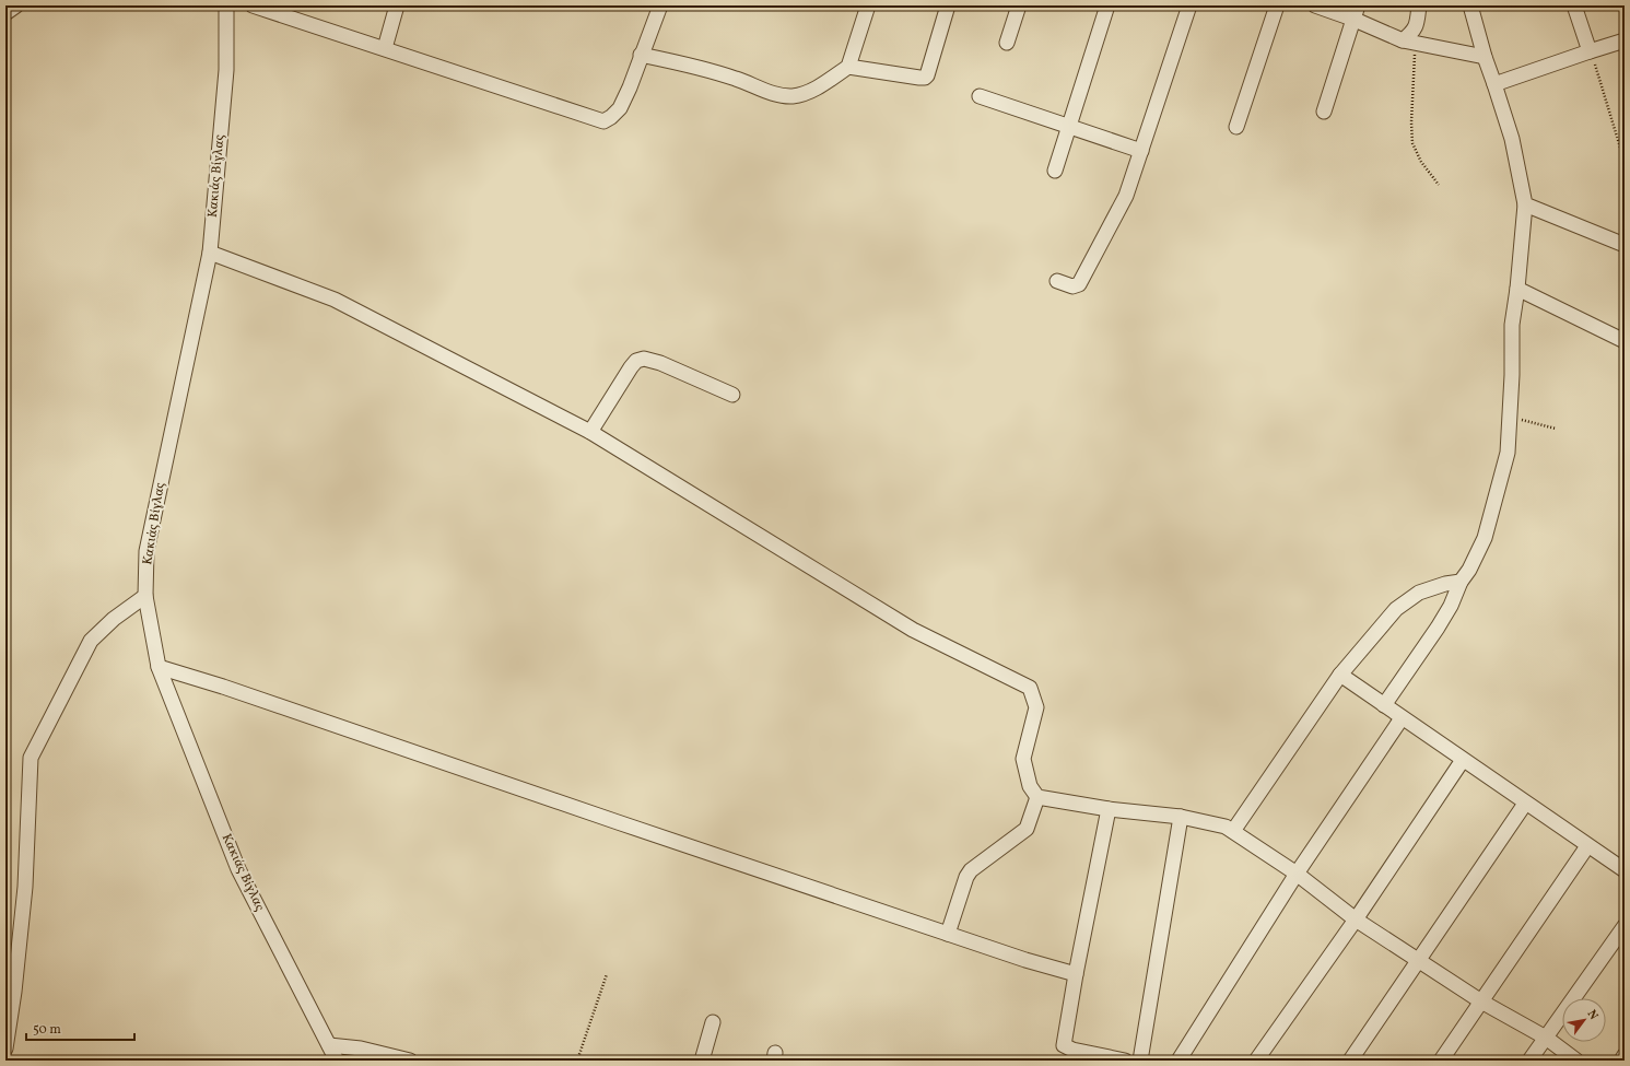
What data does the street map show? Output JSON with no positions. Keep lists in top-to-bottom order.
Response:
{
  "streets": {
    "street": ["Κακιάς Βίγλας"]
  },
  "scale_bar": "50 m",
  "north": "top right"
}
